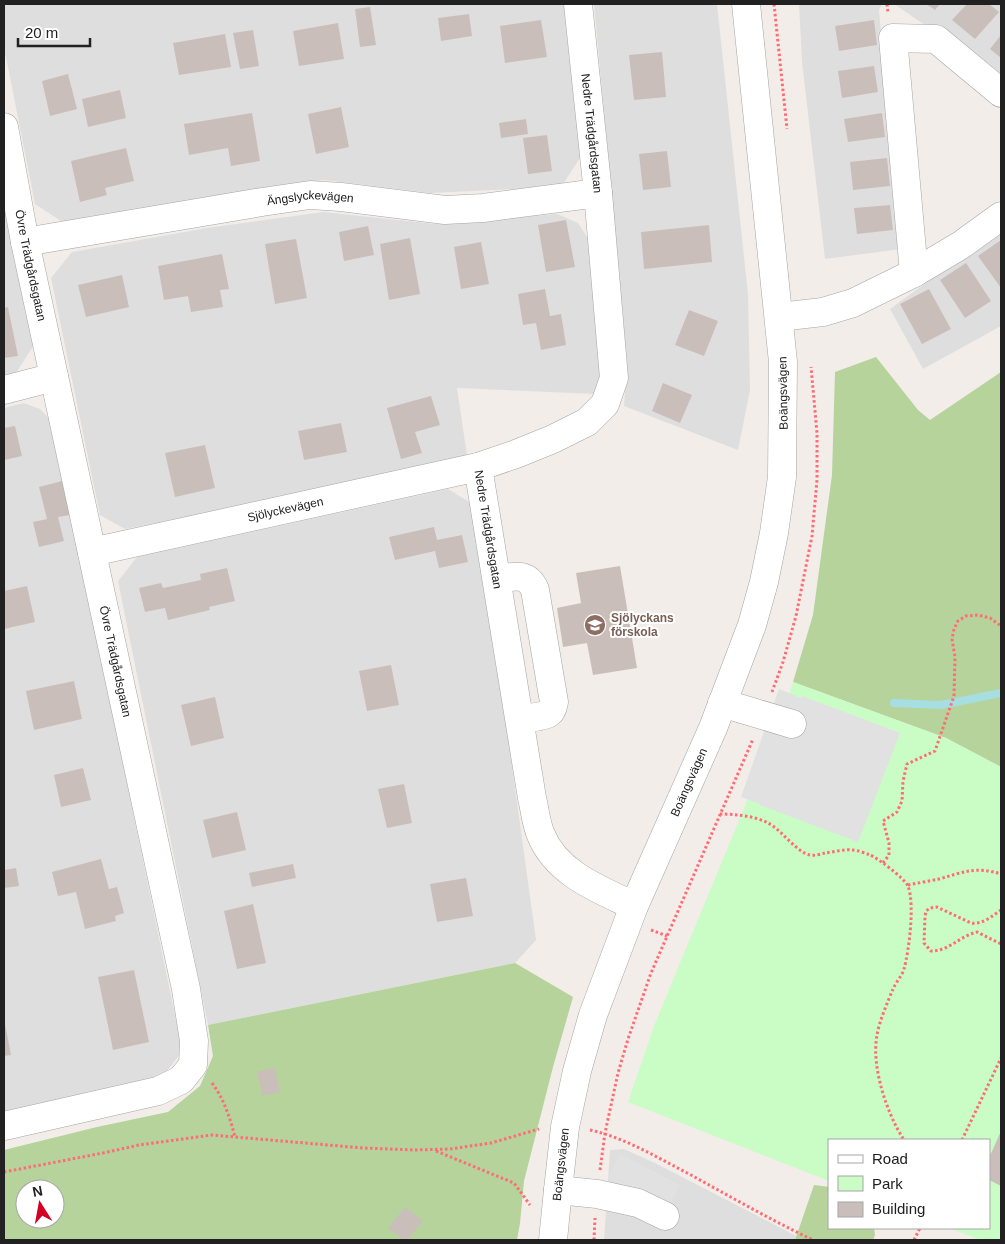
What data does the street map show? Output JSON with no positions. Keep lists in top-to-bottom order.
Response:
{
  "streets": {
    "street": [
      "Nedre Trädgårdsgatan",
      "Ängslyckevägen",
      "Övre Trädgårdsgatan",
      "Boängsvägen",
      "Sjölyckevägen"
    ]
  },
  "crossings": [
    ["Nedre Trädgårdsgatan", "Ängslyckevägen"],
    ["Nedre Trädgårdsgatan", "Boängsvägen"],
    ["Nedre Trädgårdsgatan", "Sjölyckevägen"],
    ["Ängslyckevägen", "Övre Trädgårdsgatan"],
    ["Övre Trädgårdsgatan", "Sjölyckevägen"]
  ],
  "places": {
    "school or university": ["Sjölyckans förskola"]
  },
  "legend": ["Road", "Park", "Building"],
  "scale_bar": "20 m",
  "north": "top"
}
